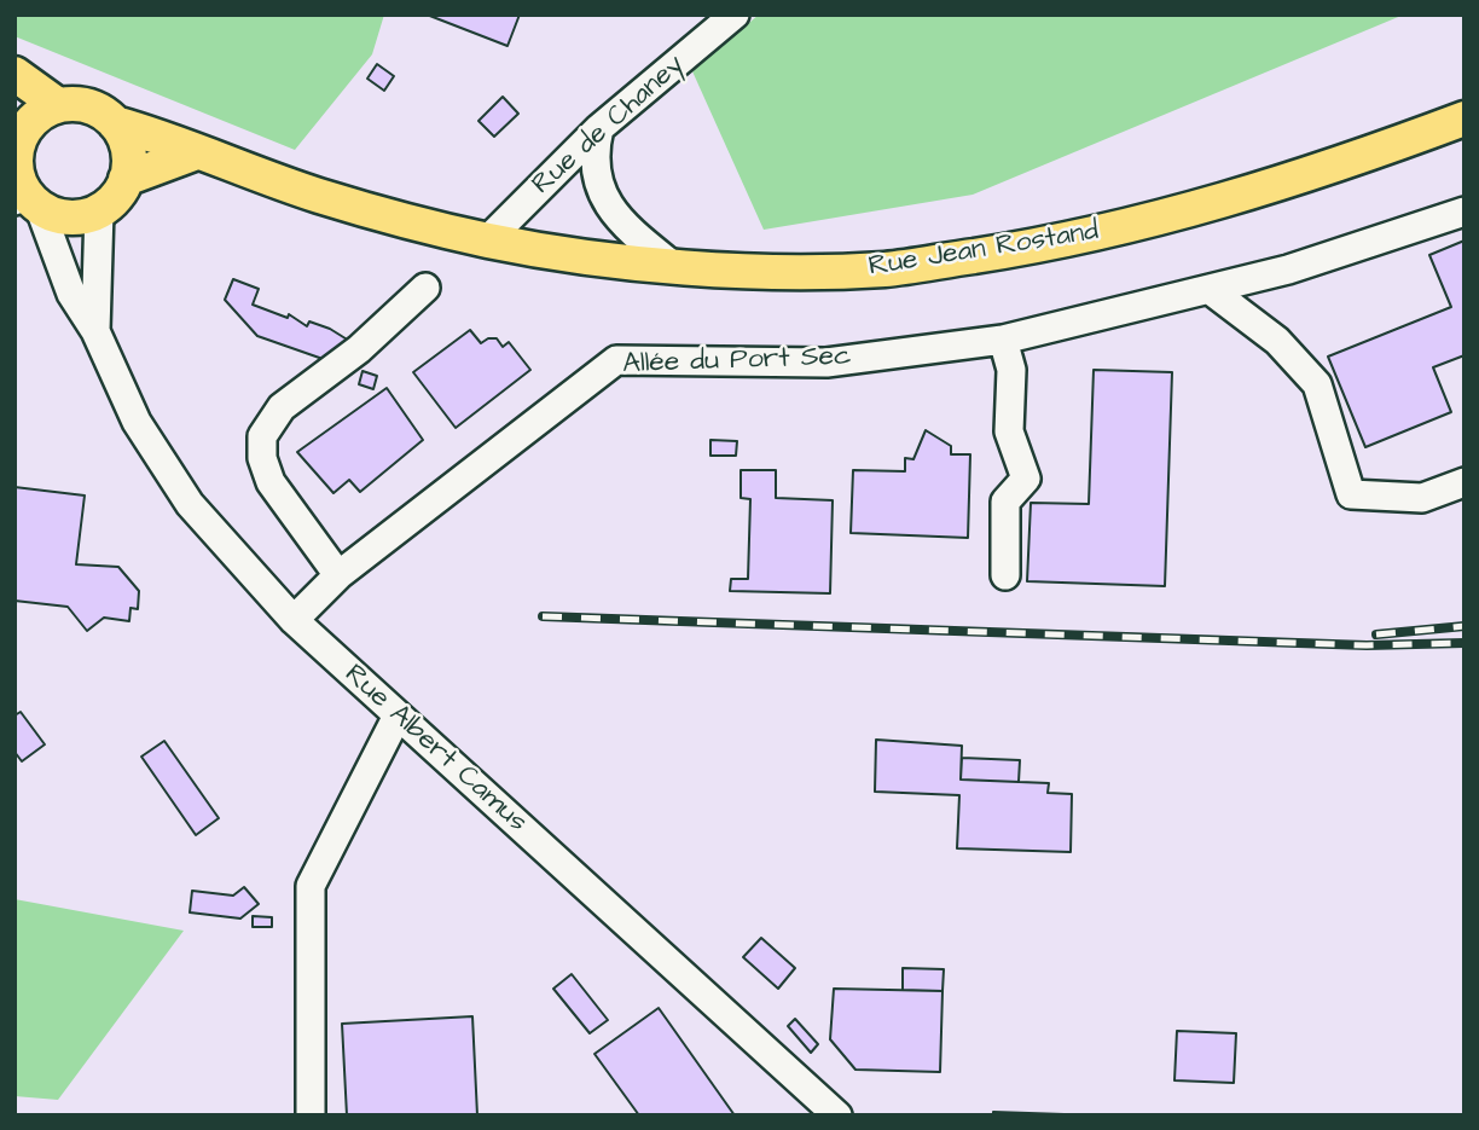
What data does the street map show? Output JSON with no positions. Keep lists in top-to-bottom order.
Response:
{
  "streets": {
    "main road": ["Rue Jean Rostand"],
    "street": ["Rue de Chaney", "Allée du Port Sec", "Rue Albert Camus"]
  },
  "crossings": [
    ["Rue de Chaney", "Rue Jean Rostand"],
    ["Rue Jean Rostand", "Rue Albert Camus"],
    ["Allée du Port Sec", "Rue Albert Camus"]
  ]
}
